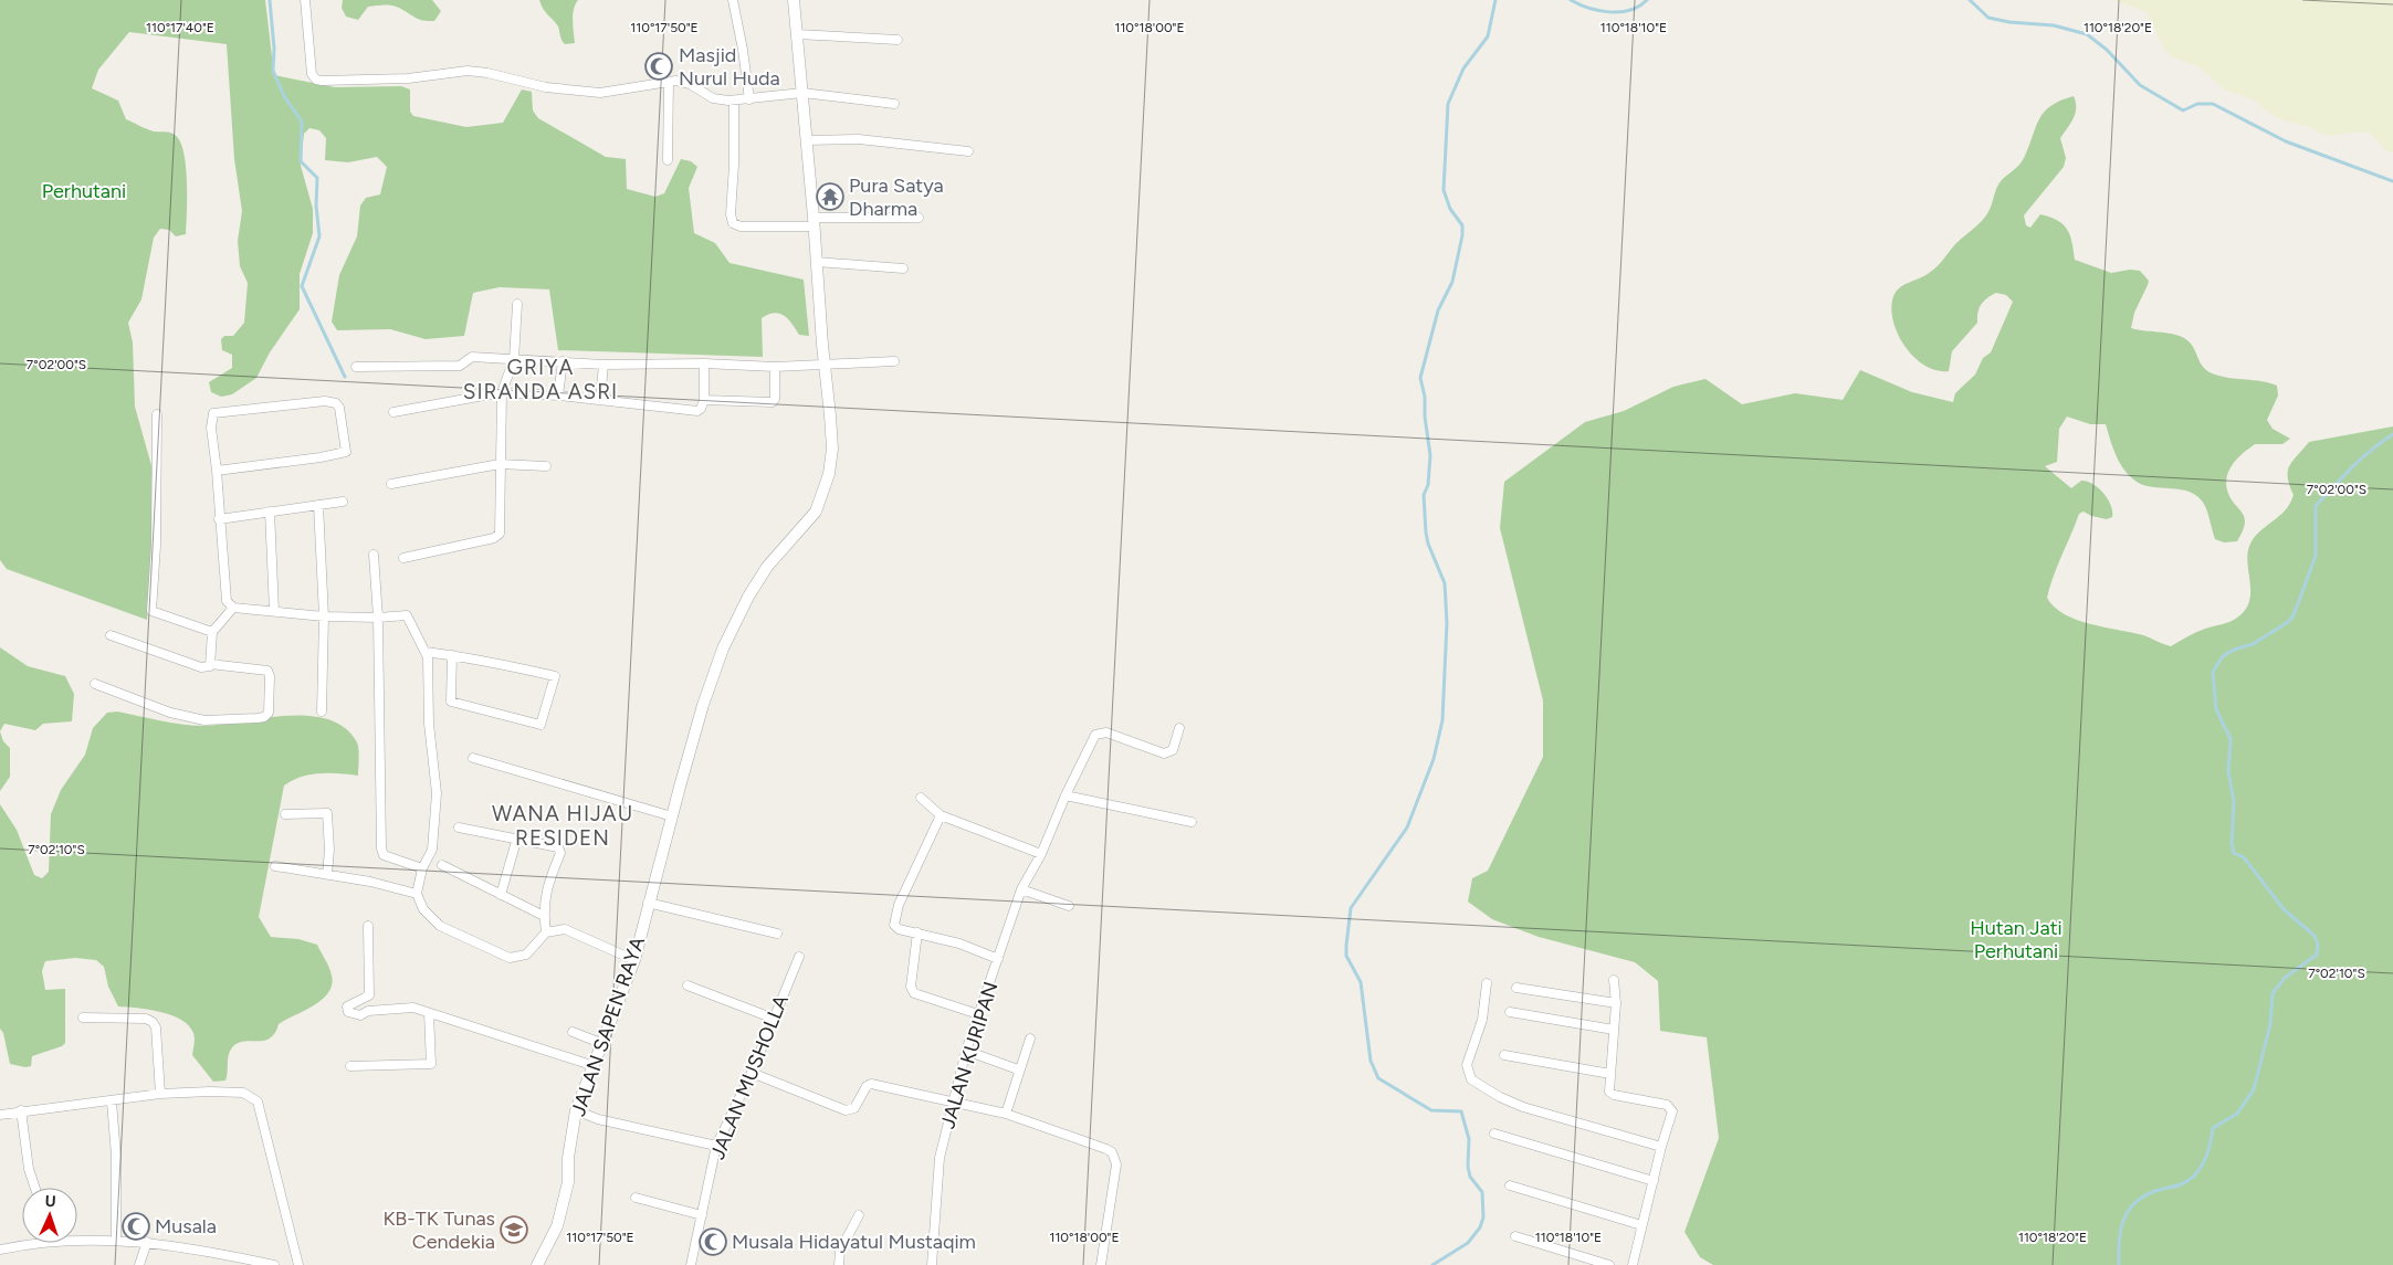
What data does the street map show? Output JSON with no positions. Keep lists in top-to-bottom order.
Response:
{
  "streets": {
    "street": ["JALAN SAPEN RAYA", "JALAN KURIPAN", "JALAN MUSHOLLA"]
  },
  "districts": ["GRIYA SIRANDA ASRI", "WANA HIJAU RESIDEN"],
  "parks": ["Perhutani", "Hutan Jati Perhutani"],
  "places": {
    "mosque": ["Masjid Nurul Huda", "Musala", "Musala Hidayatul Mustaqim"],
    "temple": ["Pura Satya Dharma"],
    "school or university": ["KB-TK Tunas Cendekia"]
  },
  "north": "top",
  "coordinates": [
    "110°17'40\"E",
    "110°17'50\"E",
    "110°18'00\"E",
    "110°18'10\"E",
    "110°18'20\"E",
    "7°02'00\"S",
    "7°02'10\"S"
  ]
}
